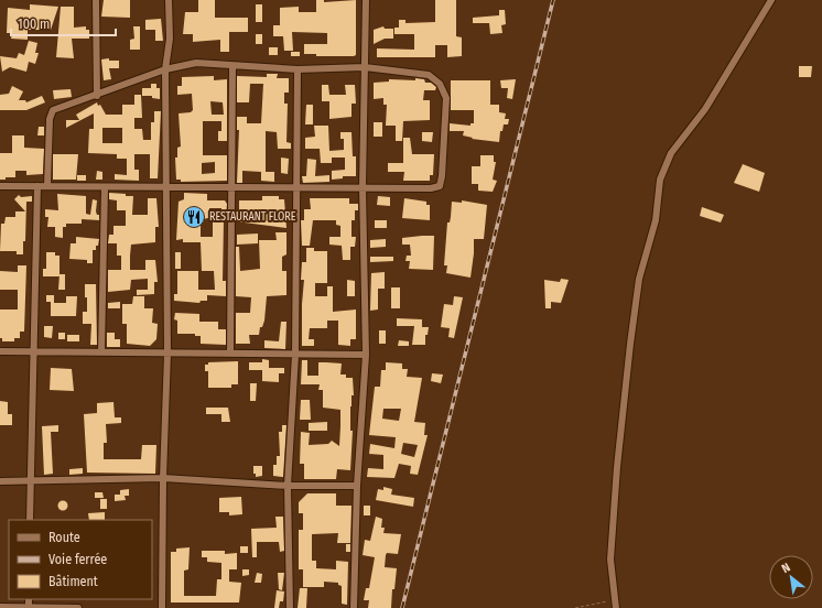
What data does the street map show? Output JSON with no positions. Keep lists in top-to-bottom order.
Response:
{
  "places": {
    "restaurant": ["RESTAURANT FLORE"]
  },
  "legend": ["Route", "Voie ferrée", "Bâtiment"],
  "scale_bar": "100 m",
  "north": "top left"
}
